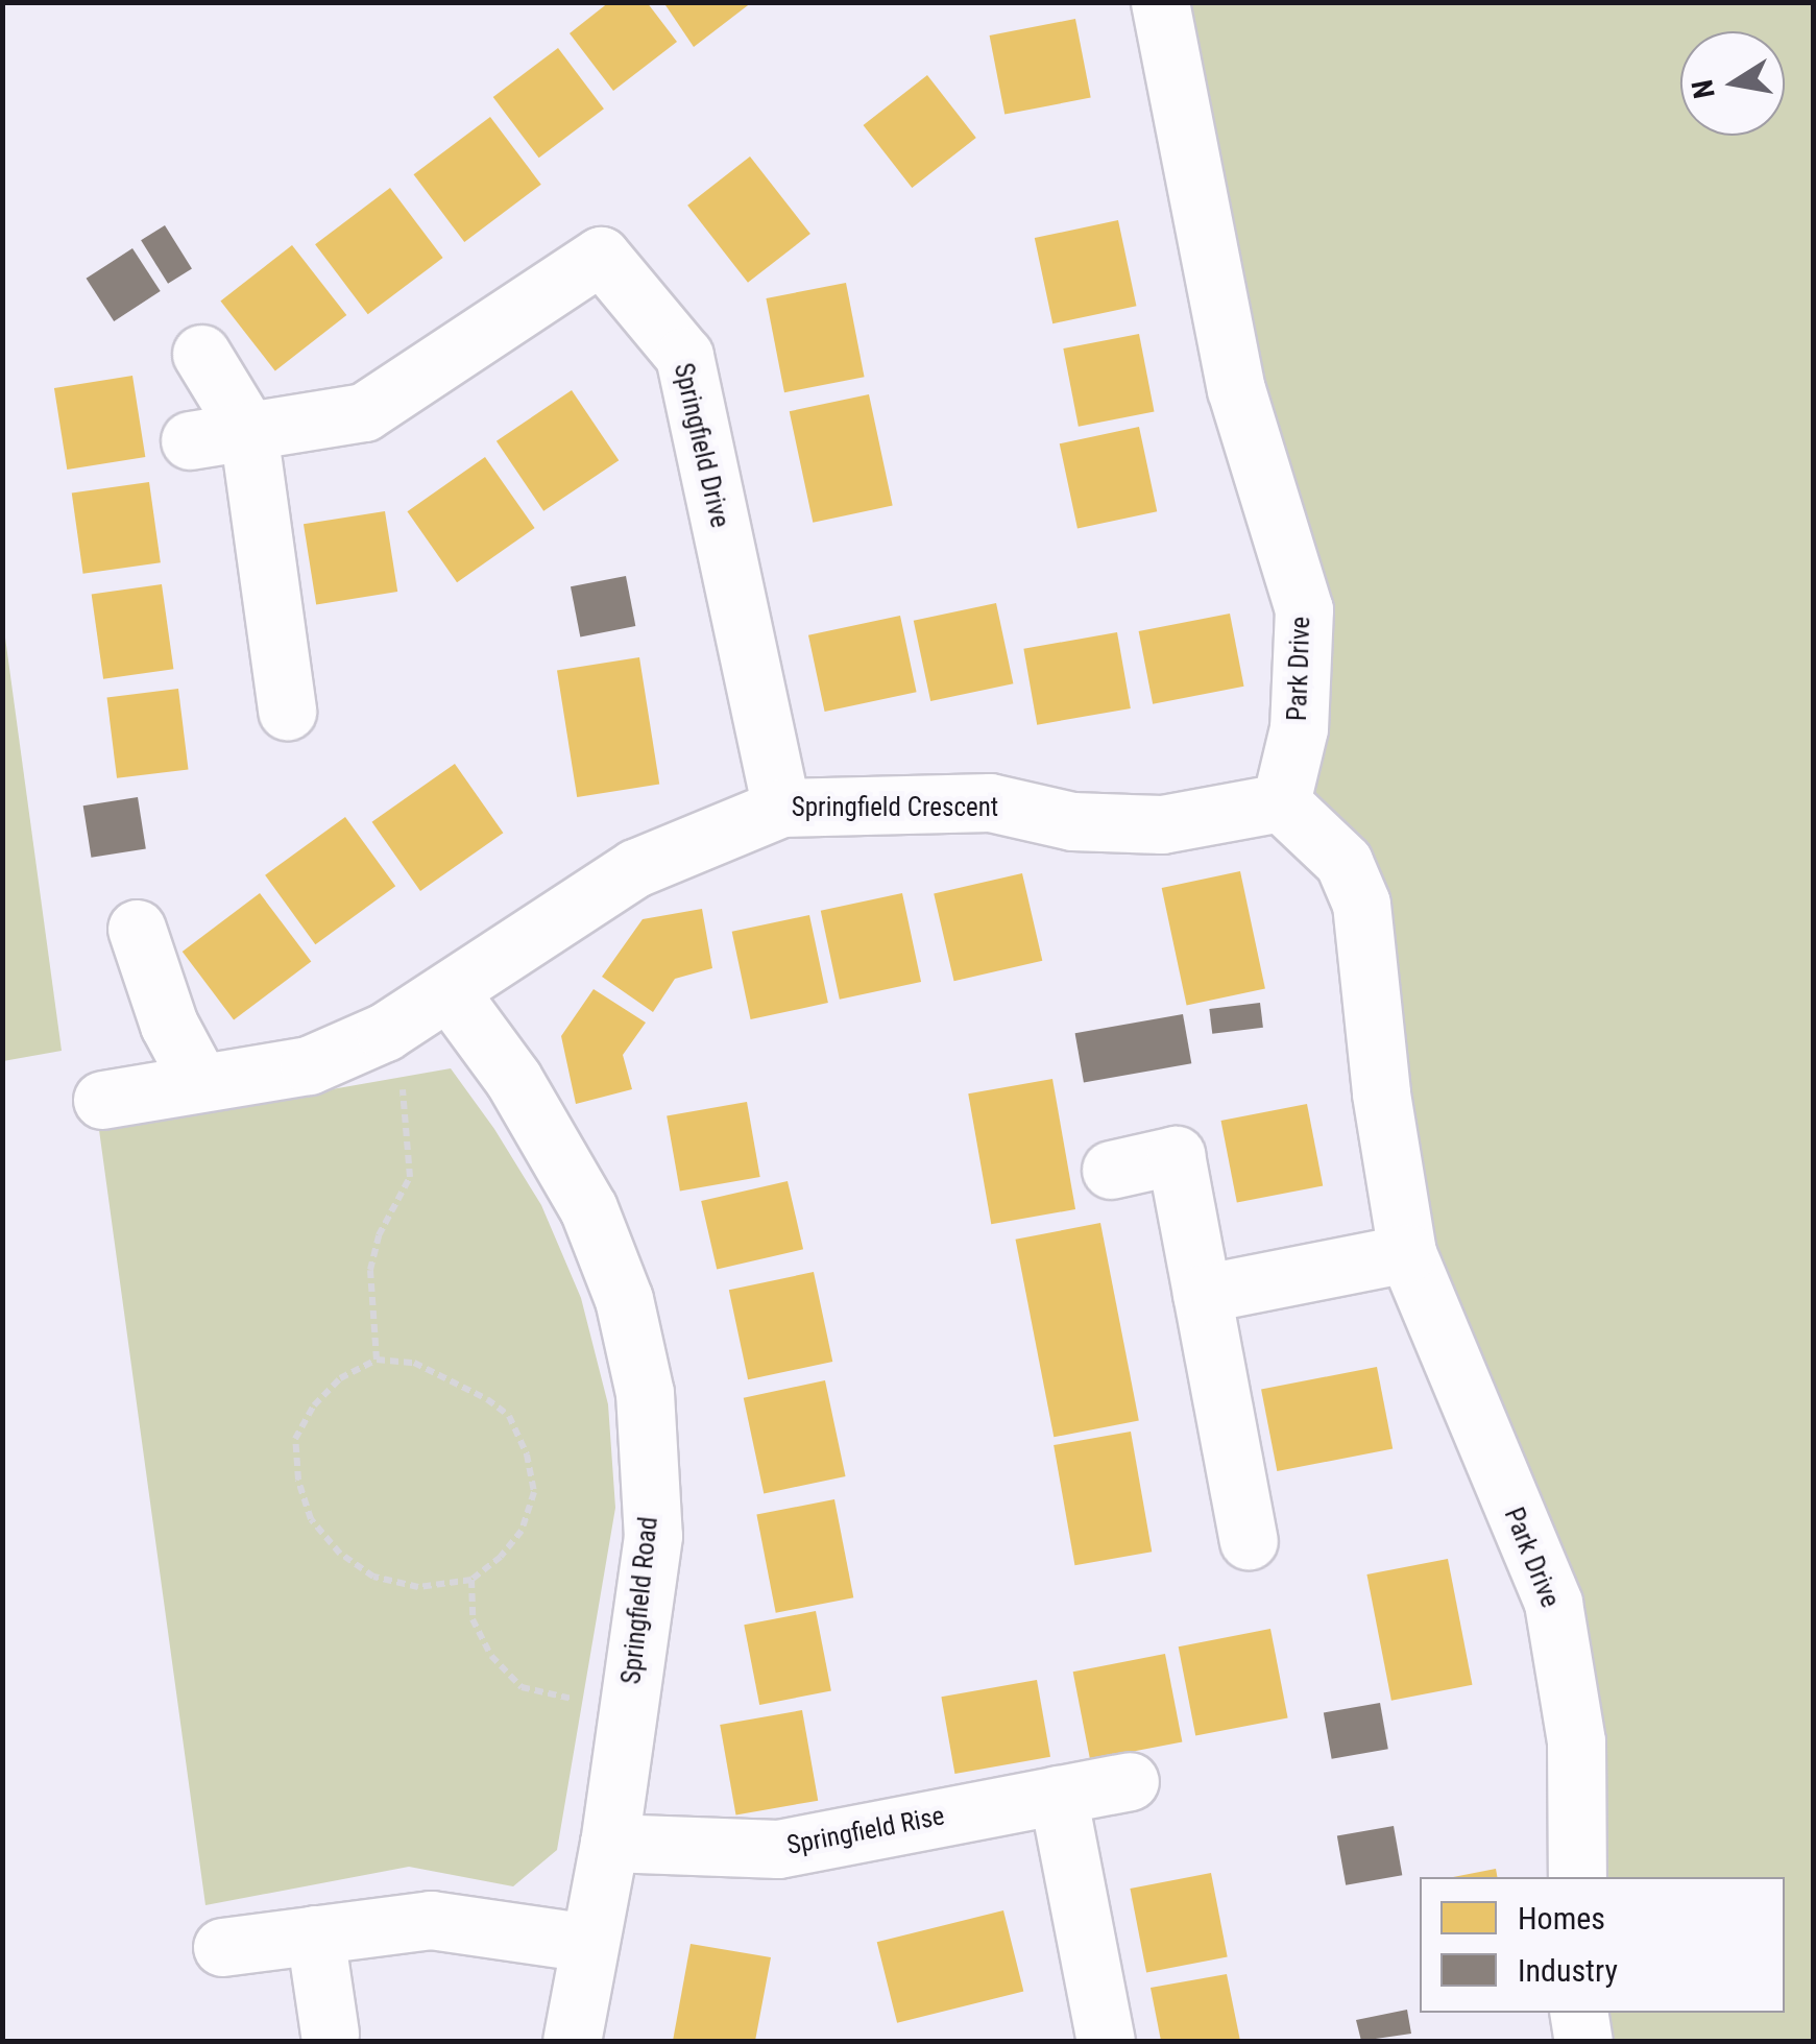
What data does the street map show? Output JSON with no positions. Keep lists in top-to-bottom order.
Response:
{
  "streets": {
    "street": [
      "Springfield Drive",
      "Park Drive",
      "Springfield Crescent",
      "Springfield Road",
      "Springfield Rise"
    ]
  },
  "crossings": [
    ["Springfield Drive", "Springfield Crescent"],
    ["Park Drive", "Springfield Crescent"],
    ["Springfield Crescent", "Springfield Road"],
    ["Springfield Road", "Springfield Rise"]
  ],
  "legend": ["Homes", "Industry"],
  "north": "left"
}
